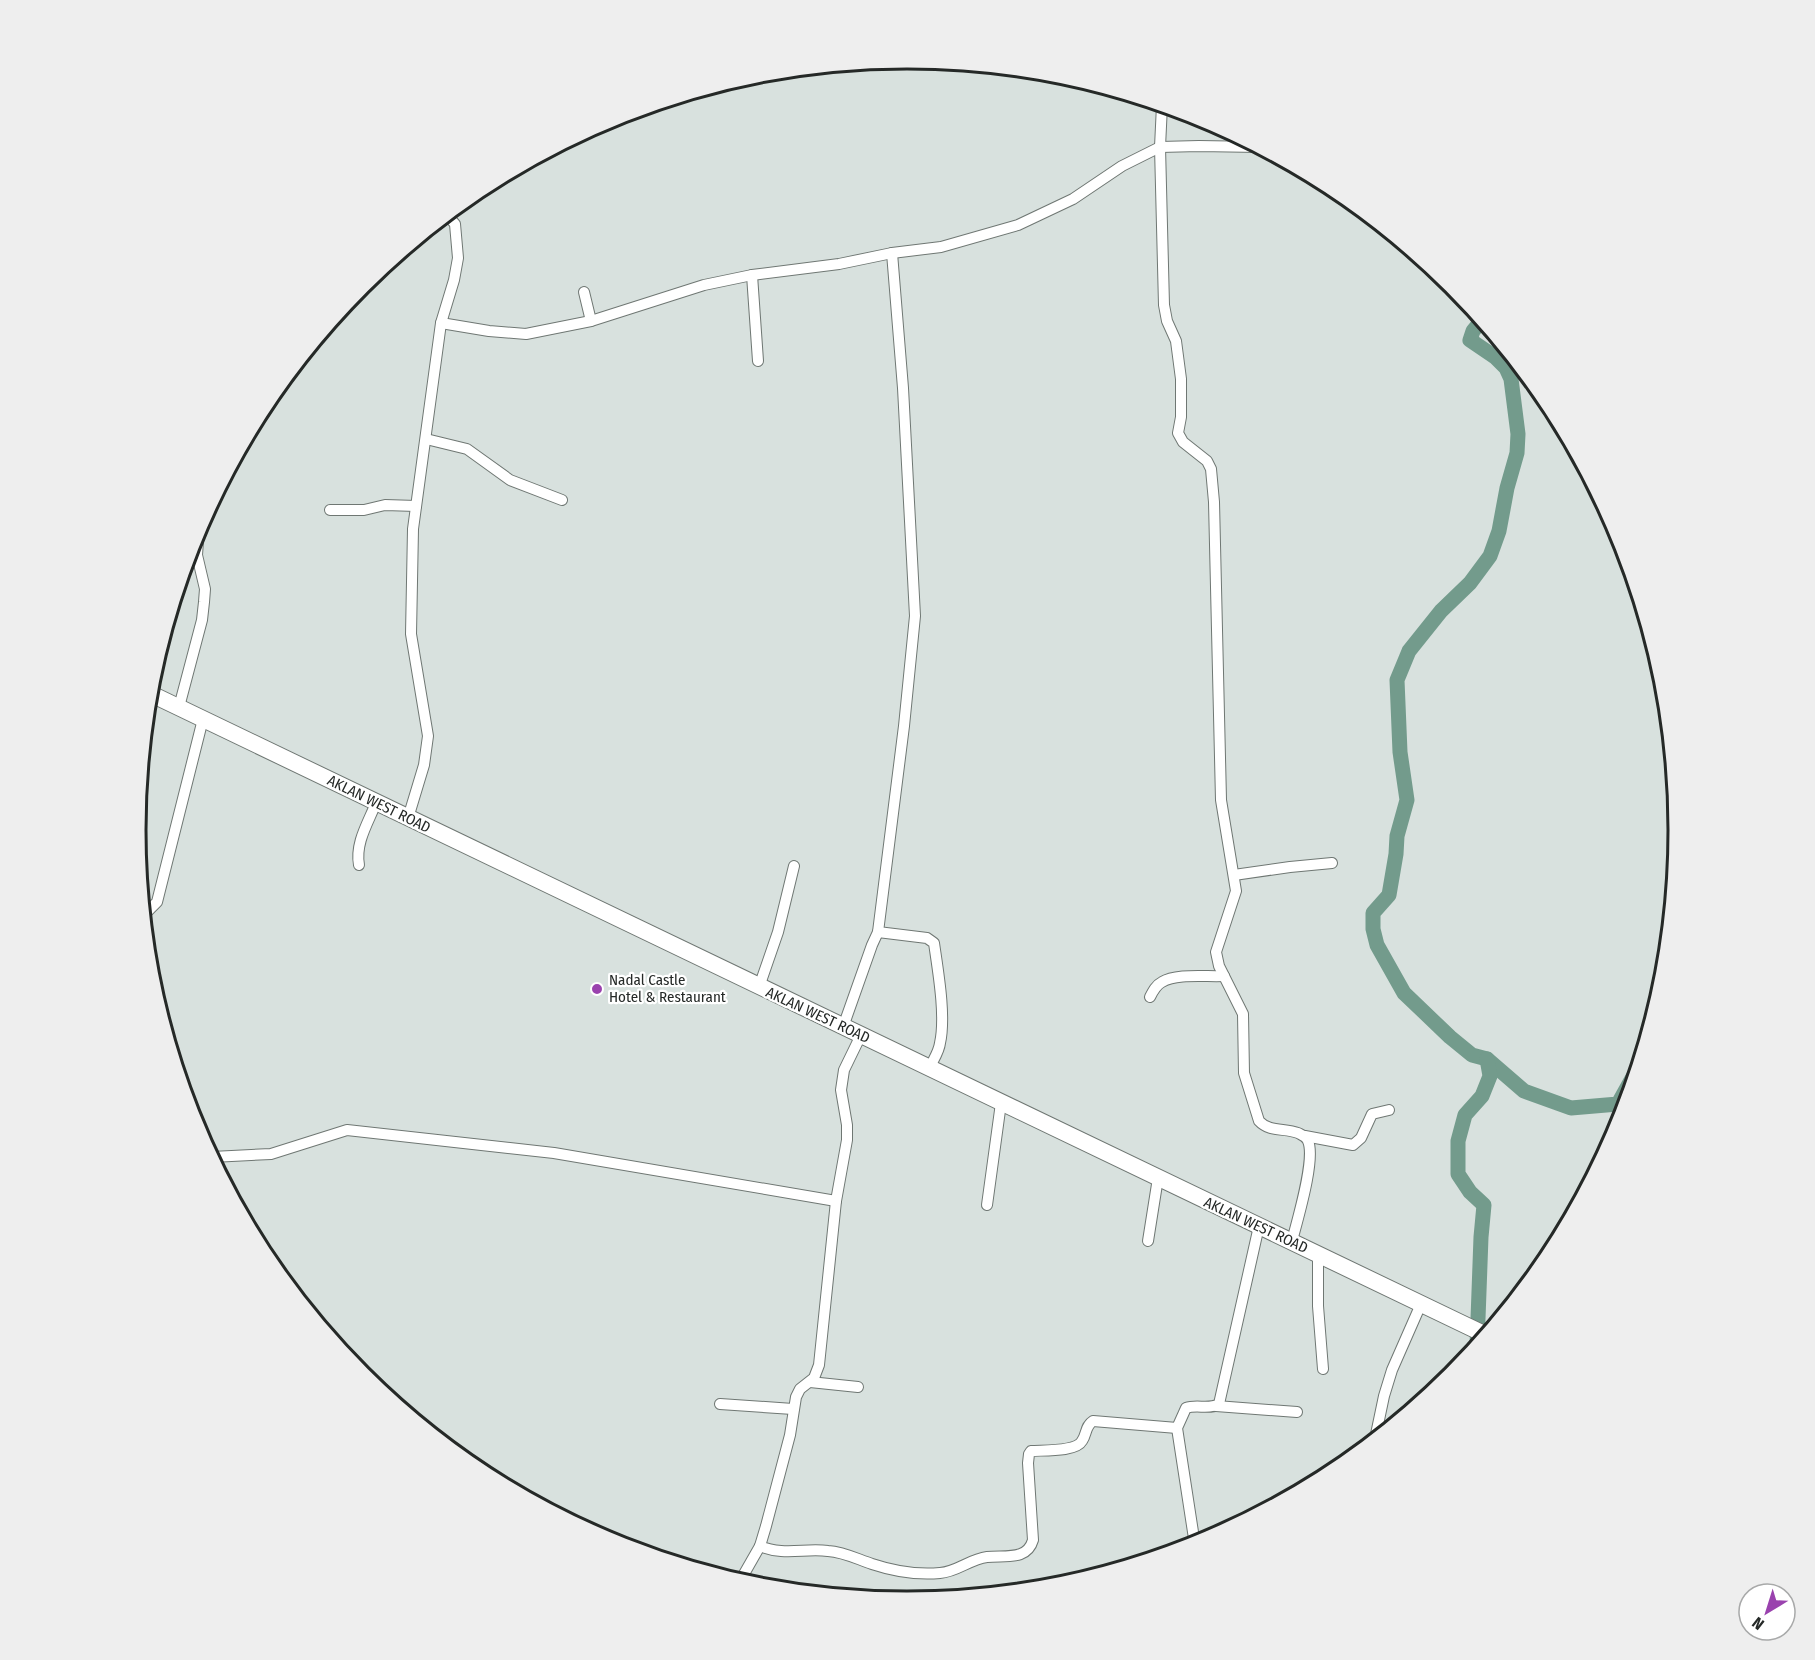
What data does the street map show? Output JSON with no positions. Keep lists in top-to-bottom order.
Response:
{
  "streets": {
    "main road": ["AKLAN WEST ROAD"]
  },
  "places": ["Nadal Castle Hotel & Restaurant"],
  "north": "bottom left"
}
